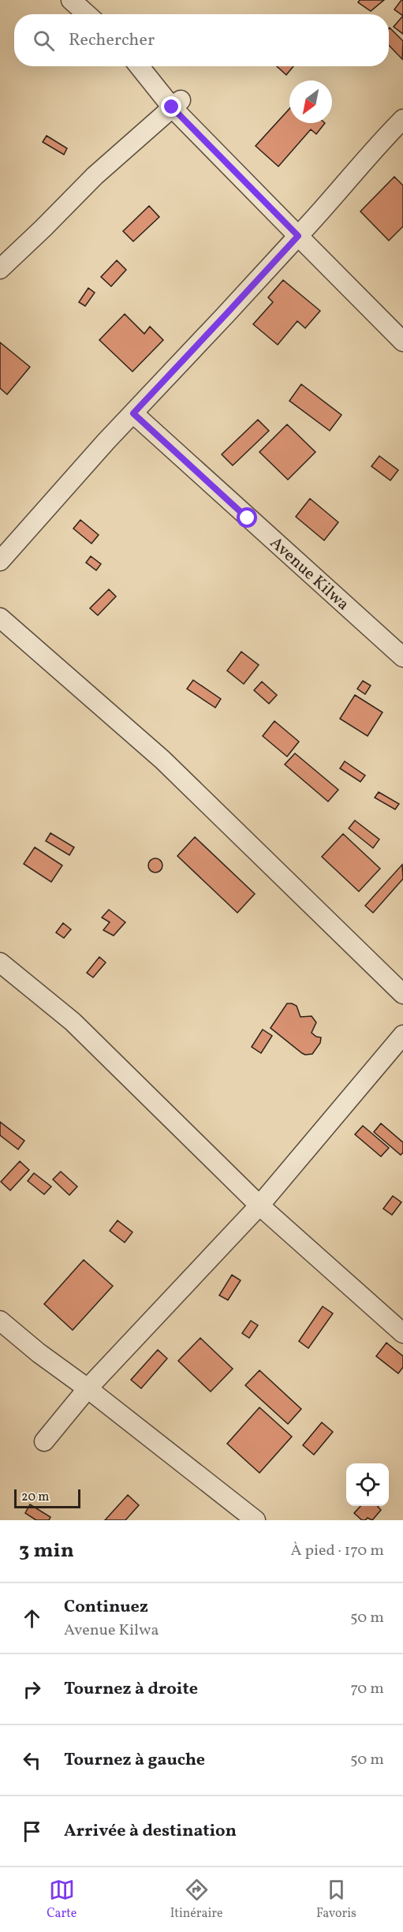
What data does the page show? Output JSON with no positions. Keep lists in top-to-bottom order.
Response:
{
  "streets": {
    "street": ["Avenue Kilwa"]
  },
  "scale_bar": "20 m",
  "north": "bottom left",
  "page": {
    "search": "Rechercher",
    "scale": "20 m",
    "heading": ["3 min", "À pied · 170 m"],
    "list": [
      ["Continuez", "Avenue Kilwa", "50 m"],
      ["Tournez à droite", "70 m"],
      ["Tournez à gauche", "50 m"],
      "Arrivée à destination"
    ],
    "nav": ["Carte", "Itinéraire", "Favoris"]
  }
}
